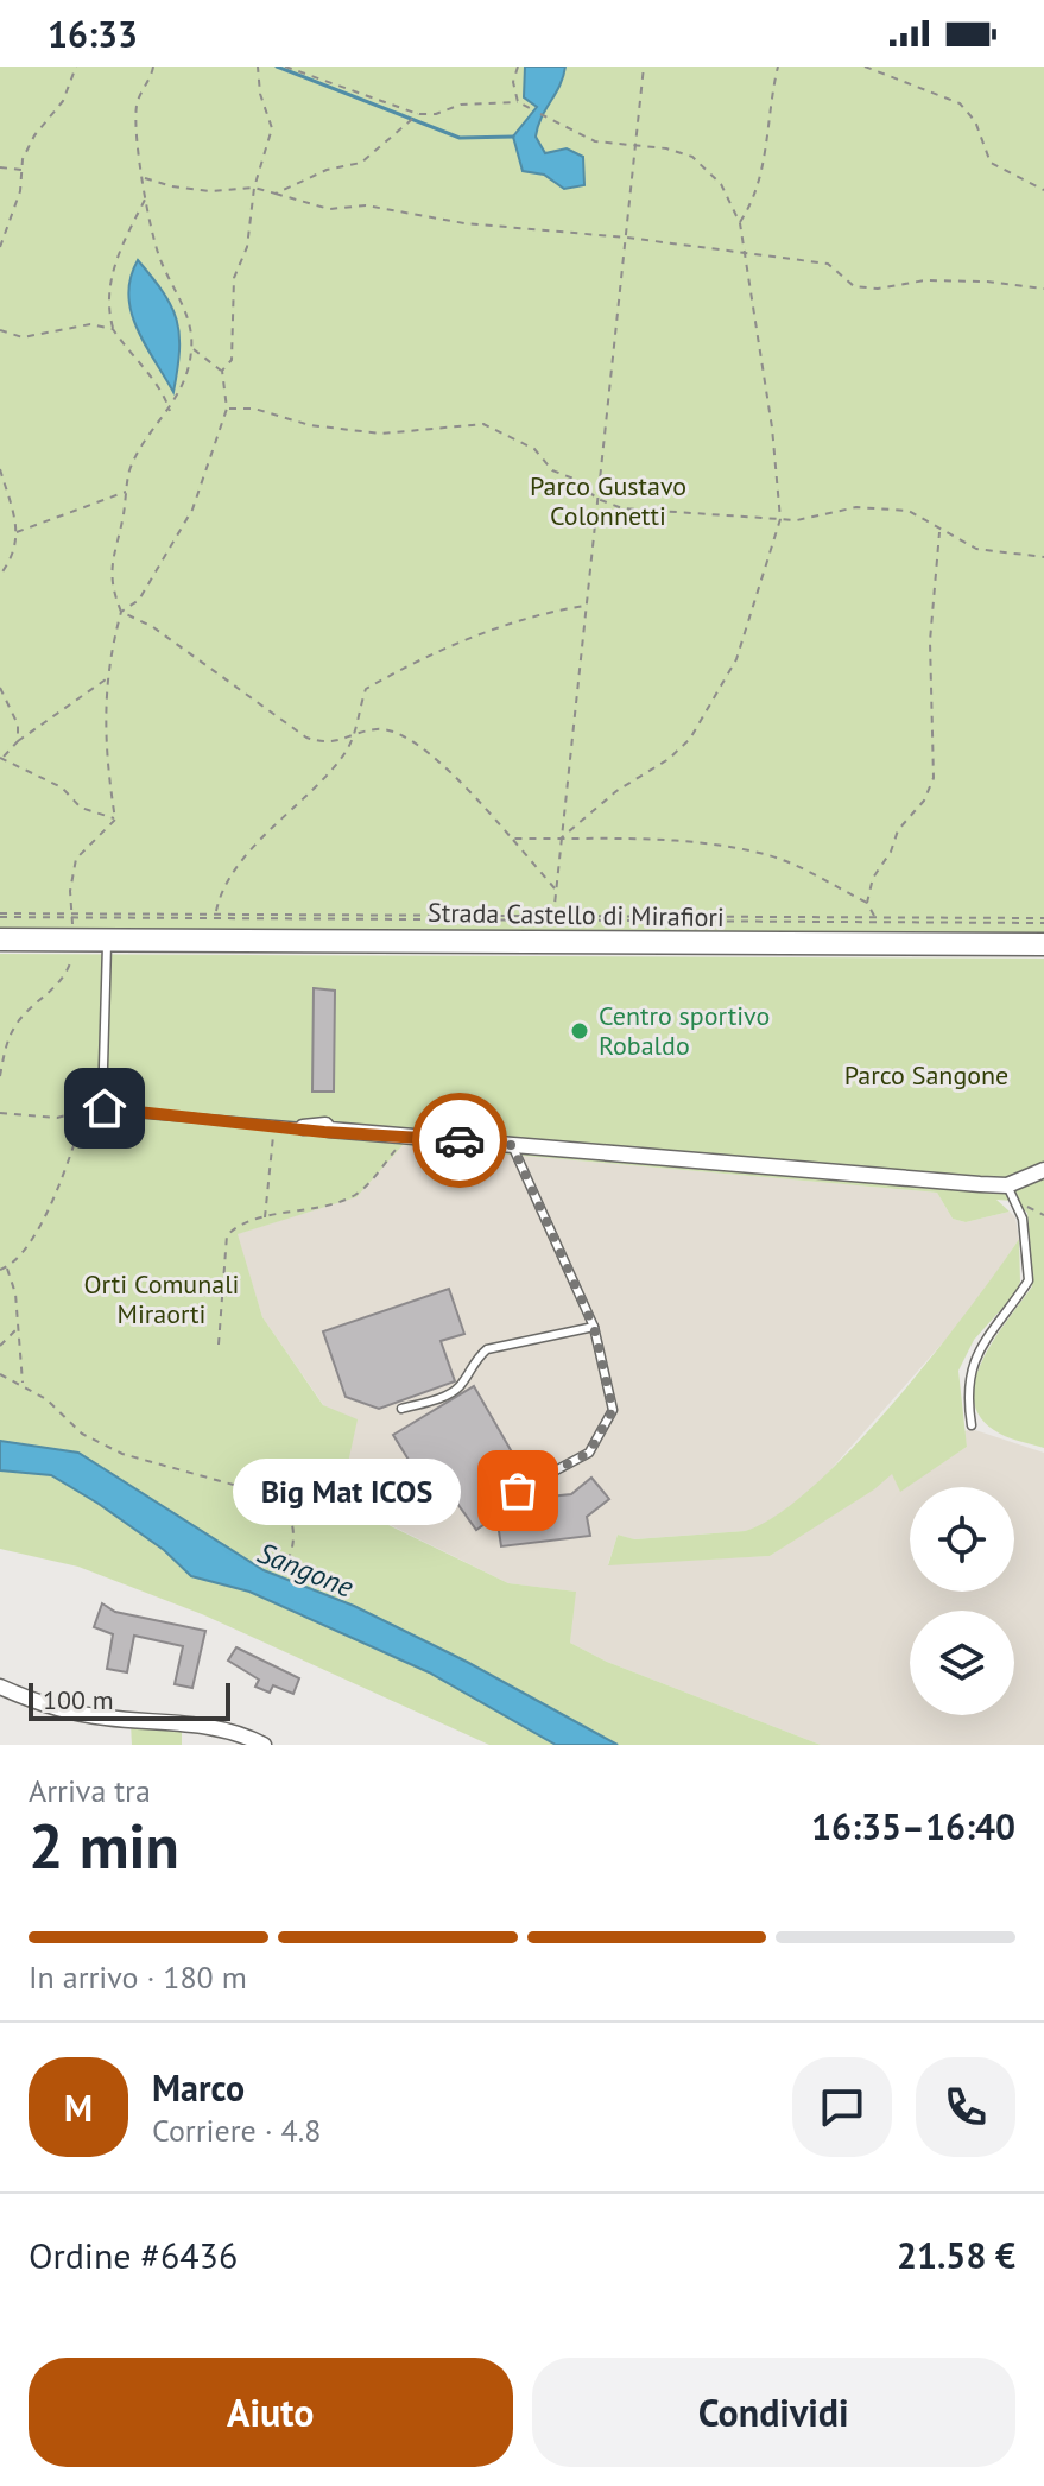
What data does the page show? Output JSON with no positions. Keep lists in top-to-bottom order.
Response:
{
  "streets": {
    "street": ["Strada Castello di Mirafiori"]
  },
  "water": ["Sangone"],
  "parks": ["Parco Gustavo Colonnetti", "Parco Sangone", "Orti Comunali Miraorti"],
  "places": ["Centro sportivo Robaldo", "Big Mat ICOS"],
  "scale_bar": "100 m",
  "page": {
    "status": "16:33",
    "bubble": "Big Mat ICOS",
    "scale": "100 m",
    "heading": ["2 min", "Arriva tra", "16:35–16:40"],
    "panel": [
      "Marco",
      "Corriere · 4.8",
      "Ordine #6436",
      "21.58 €"
    ],
    "bar": "In arrivo · 180 m",
    "round": "M",
    "buttons": ["Aiuto", "Condividi"]
  }
}
